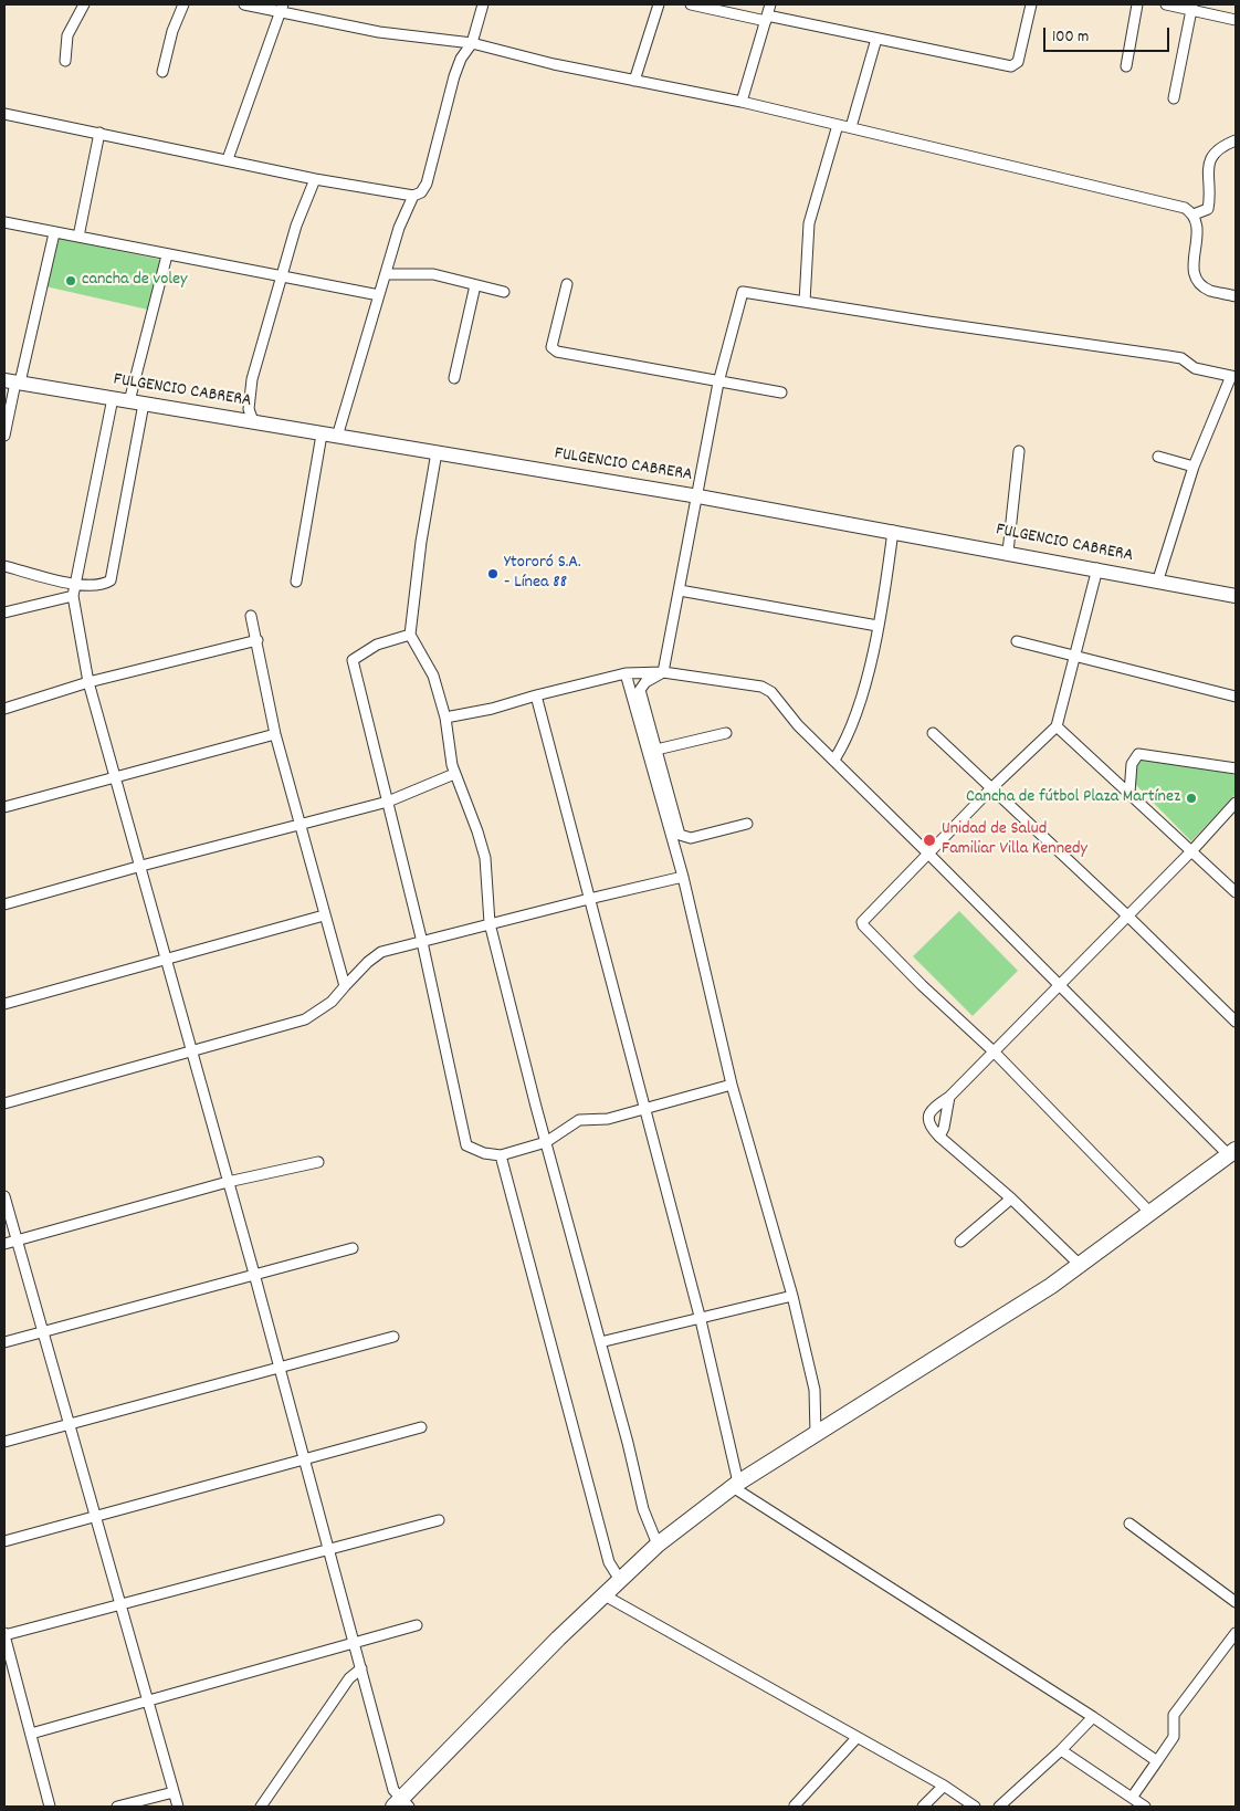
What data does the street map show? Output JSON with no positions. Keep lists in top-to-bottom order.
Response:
{
  "streets": {
    "main road": ["FULGENCIO CABRERA"]
  },
  "places": [
    "cancha de voley",
    "Ytororó S.A. - Línea 88",
    "Cancha de fútbol Plaza Martínez",
    "Unidad de Salud Familiar Villa Kennedy"
  ],
  "scale_bar": "100 m"
}
